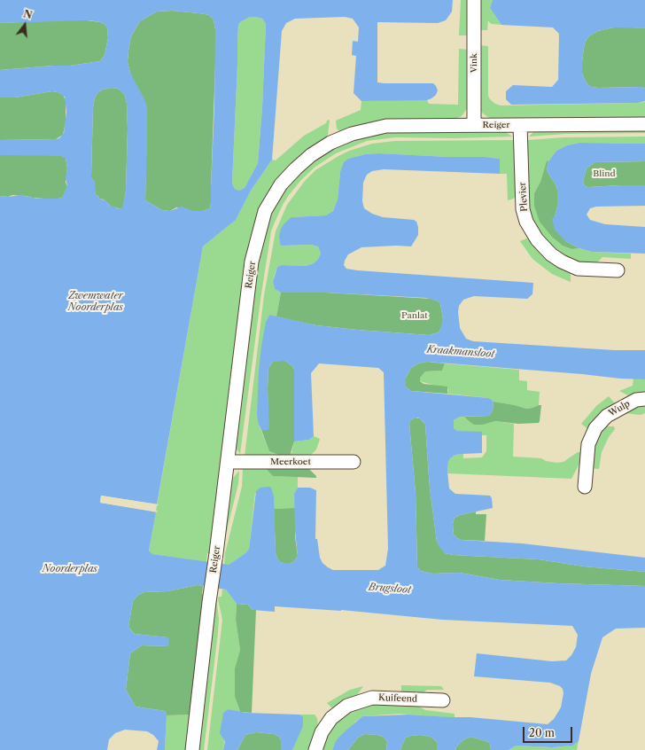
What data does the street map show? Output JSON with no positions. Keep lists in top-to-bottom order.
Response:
{
  "streets": {
    "street": [
      "Vink",
      "Reiger",
      "Plevier",
      "Wulp",
      "Meerkoet",
      "Kuifeend"
    ]
  },
  "crossings": [
    ["Vink", "Reiger"],
    ["Reiger", "Plevier"],
    ["Reiger", "Meerkoet"]
  ],
  "water": [
    "Zwemwater Noorderplas",
    "Kraakmansloot",
    "Noorderplas",
    "Brugsloot"
  ],
  "parks": ["Blind", "Panlat"],
  "scale_bar": "20 m",
  "north": "top"
}
